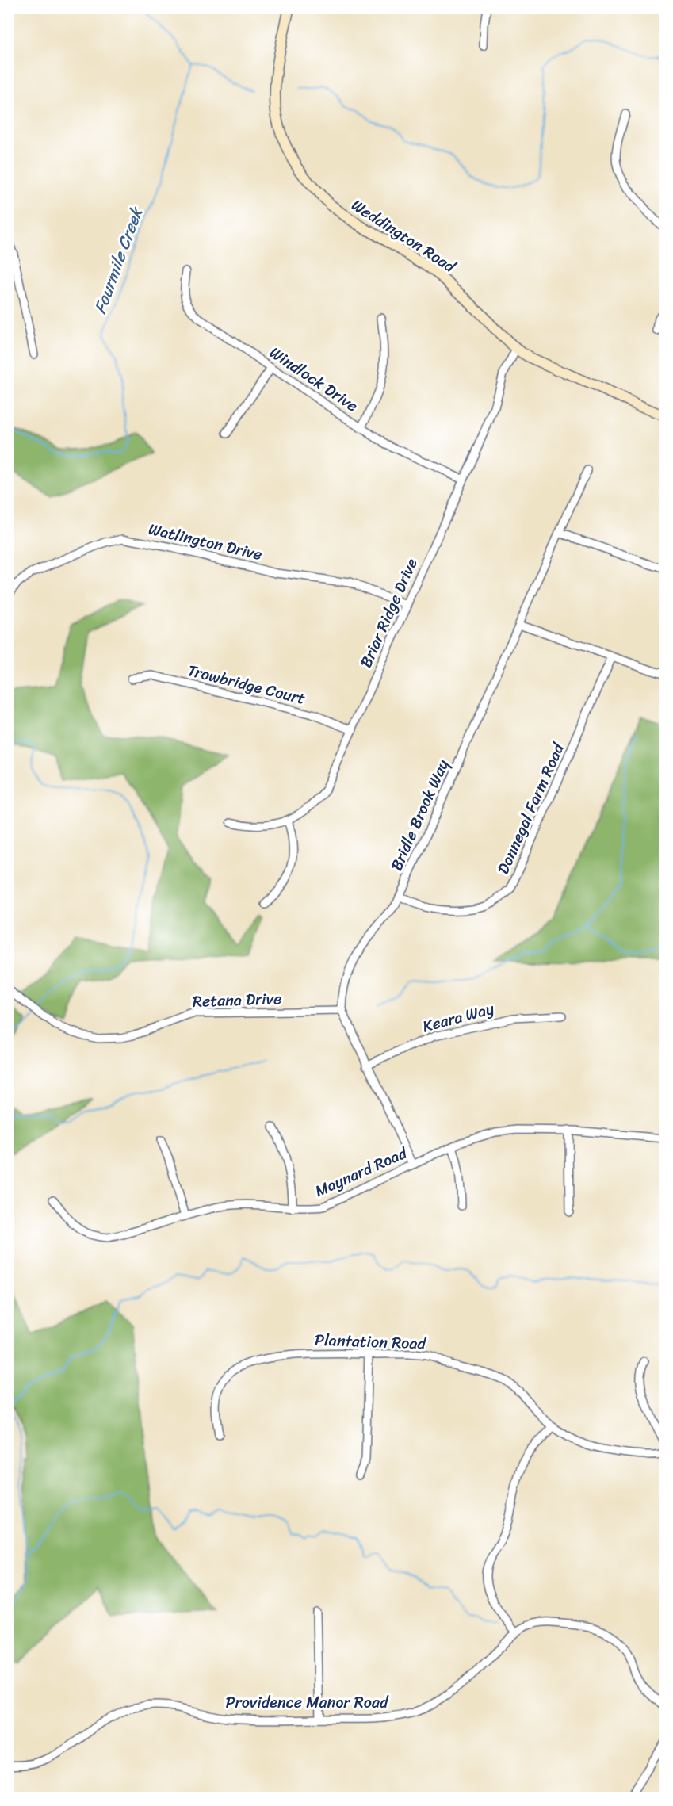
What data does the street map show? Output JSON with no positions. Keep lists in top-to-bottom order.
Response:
{
  "streets": {
    "main road": ["Weddington Road"],
    "street": [
      "Windlock Drive",
      "Watlington Drive",
      "Briar Ridge Drive",
      "Trowbridge Court",
      "Donnegal Farm Road",
      "Bridle Brook Way",
      "Retana Drive",
      "Keara Way",
      "Maynard Road",
      "Plantation Road",
      "Providence Manor Road"
    ]
  },
  "crossings": [
    ["Weddington Road", "Briar Ridge Drive"],
    ["Windlock Drive", "Briar Ridge Drive"],
    ["Watlington Drive", "Briar Ridge Drive"],
    ["Briar Ridge Drive", "Trowbridge Court"],
    ["Donnegal Farm Road", "Bridle Brook Way"],
    ["Bridle Brook Way", "Retana Drive"],
    ["Bridle Brook Way", "Keara Way"],
    ["Bridle Brook Way", "Maynard Road"]
  ],
  "water": ["Fourmile Creek"]
}
